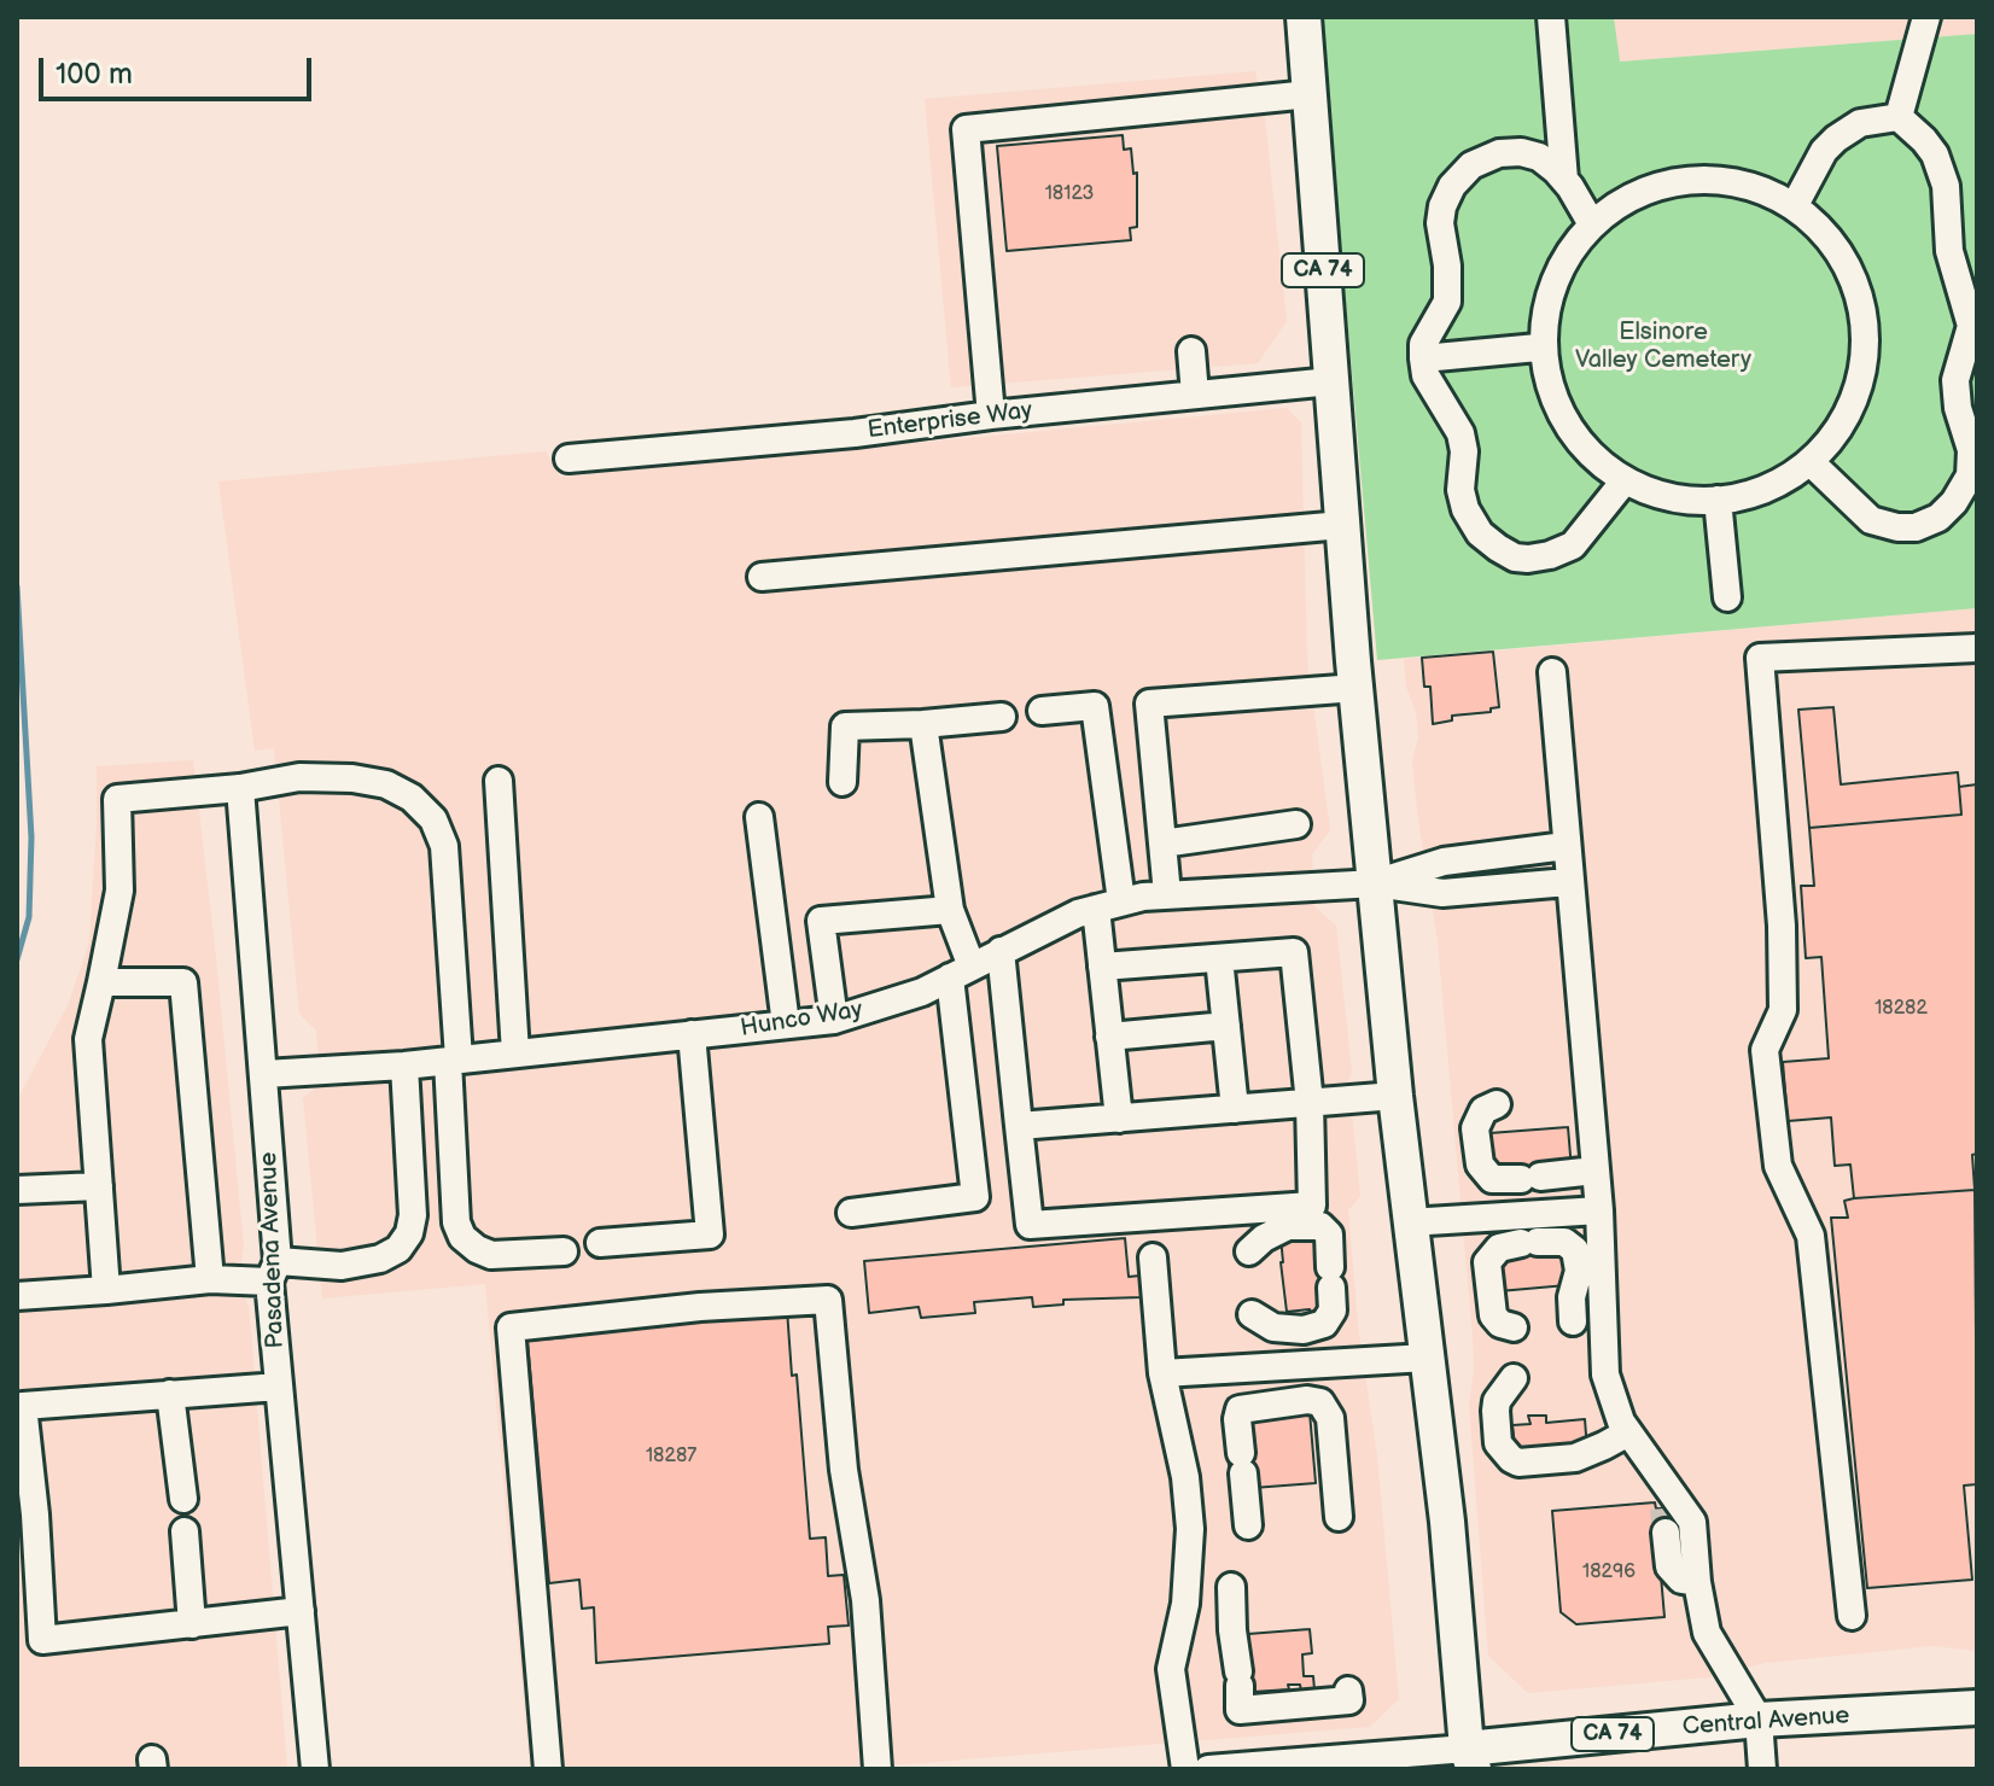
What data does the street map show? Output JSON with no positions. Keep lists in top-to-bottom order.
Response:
{
  "streets": {
    "main road": ["CA 74", "Central Avenue"],
    "street": ["Enterprise Way", "Hunco Way", "Pasadena Avenue"]
  },
  "crossings": [
    ["CA 74", "Enterprise Way"],
    ["CA 74", "Hunco Way"],
    ["CA 74", "Central Avenue"],
    ["Hunco Way", "Pasadena Avenue"]
  ],
  "parks": ["Elsinore Valley Cemetery"],
  "house_numbers": [
    "18123",
    "18282",
    "18287",
    "18296"
  ],
  "scale_bar": "100 m"
}
